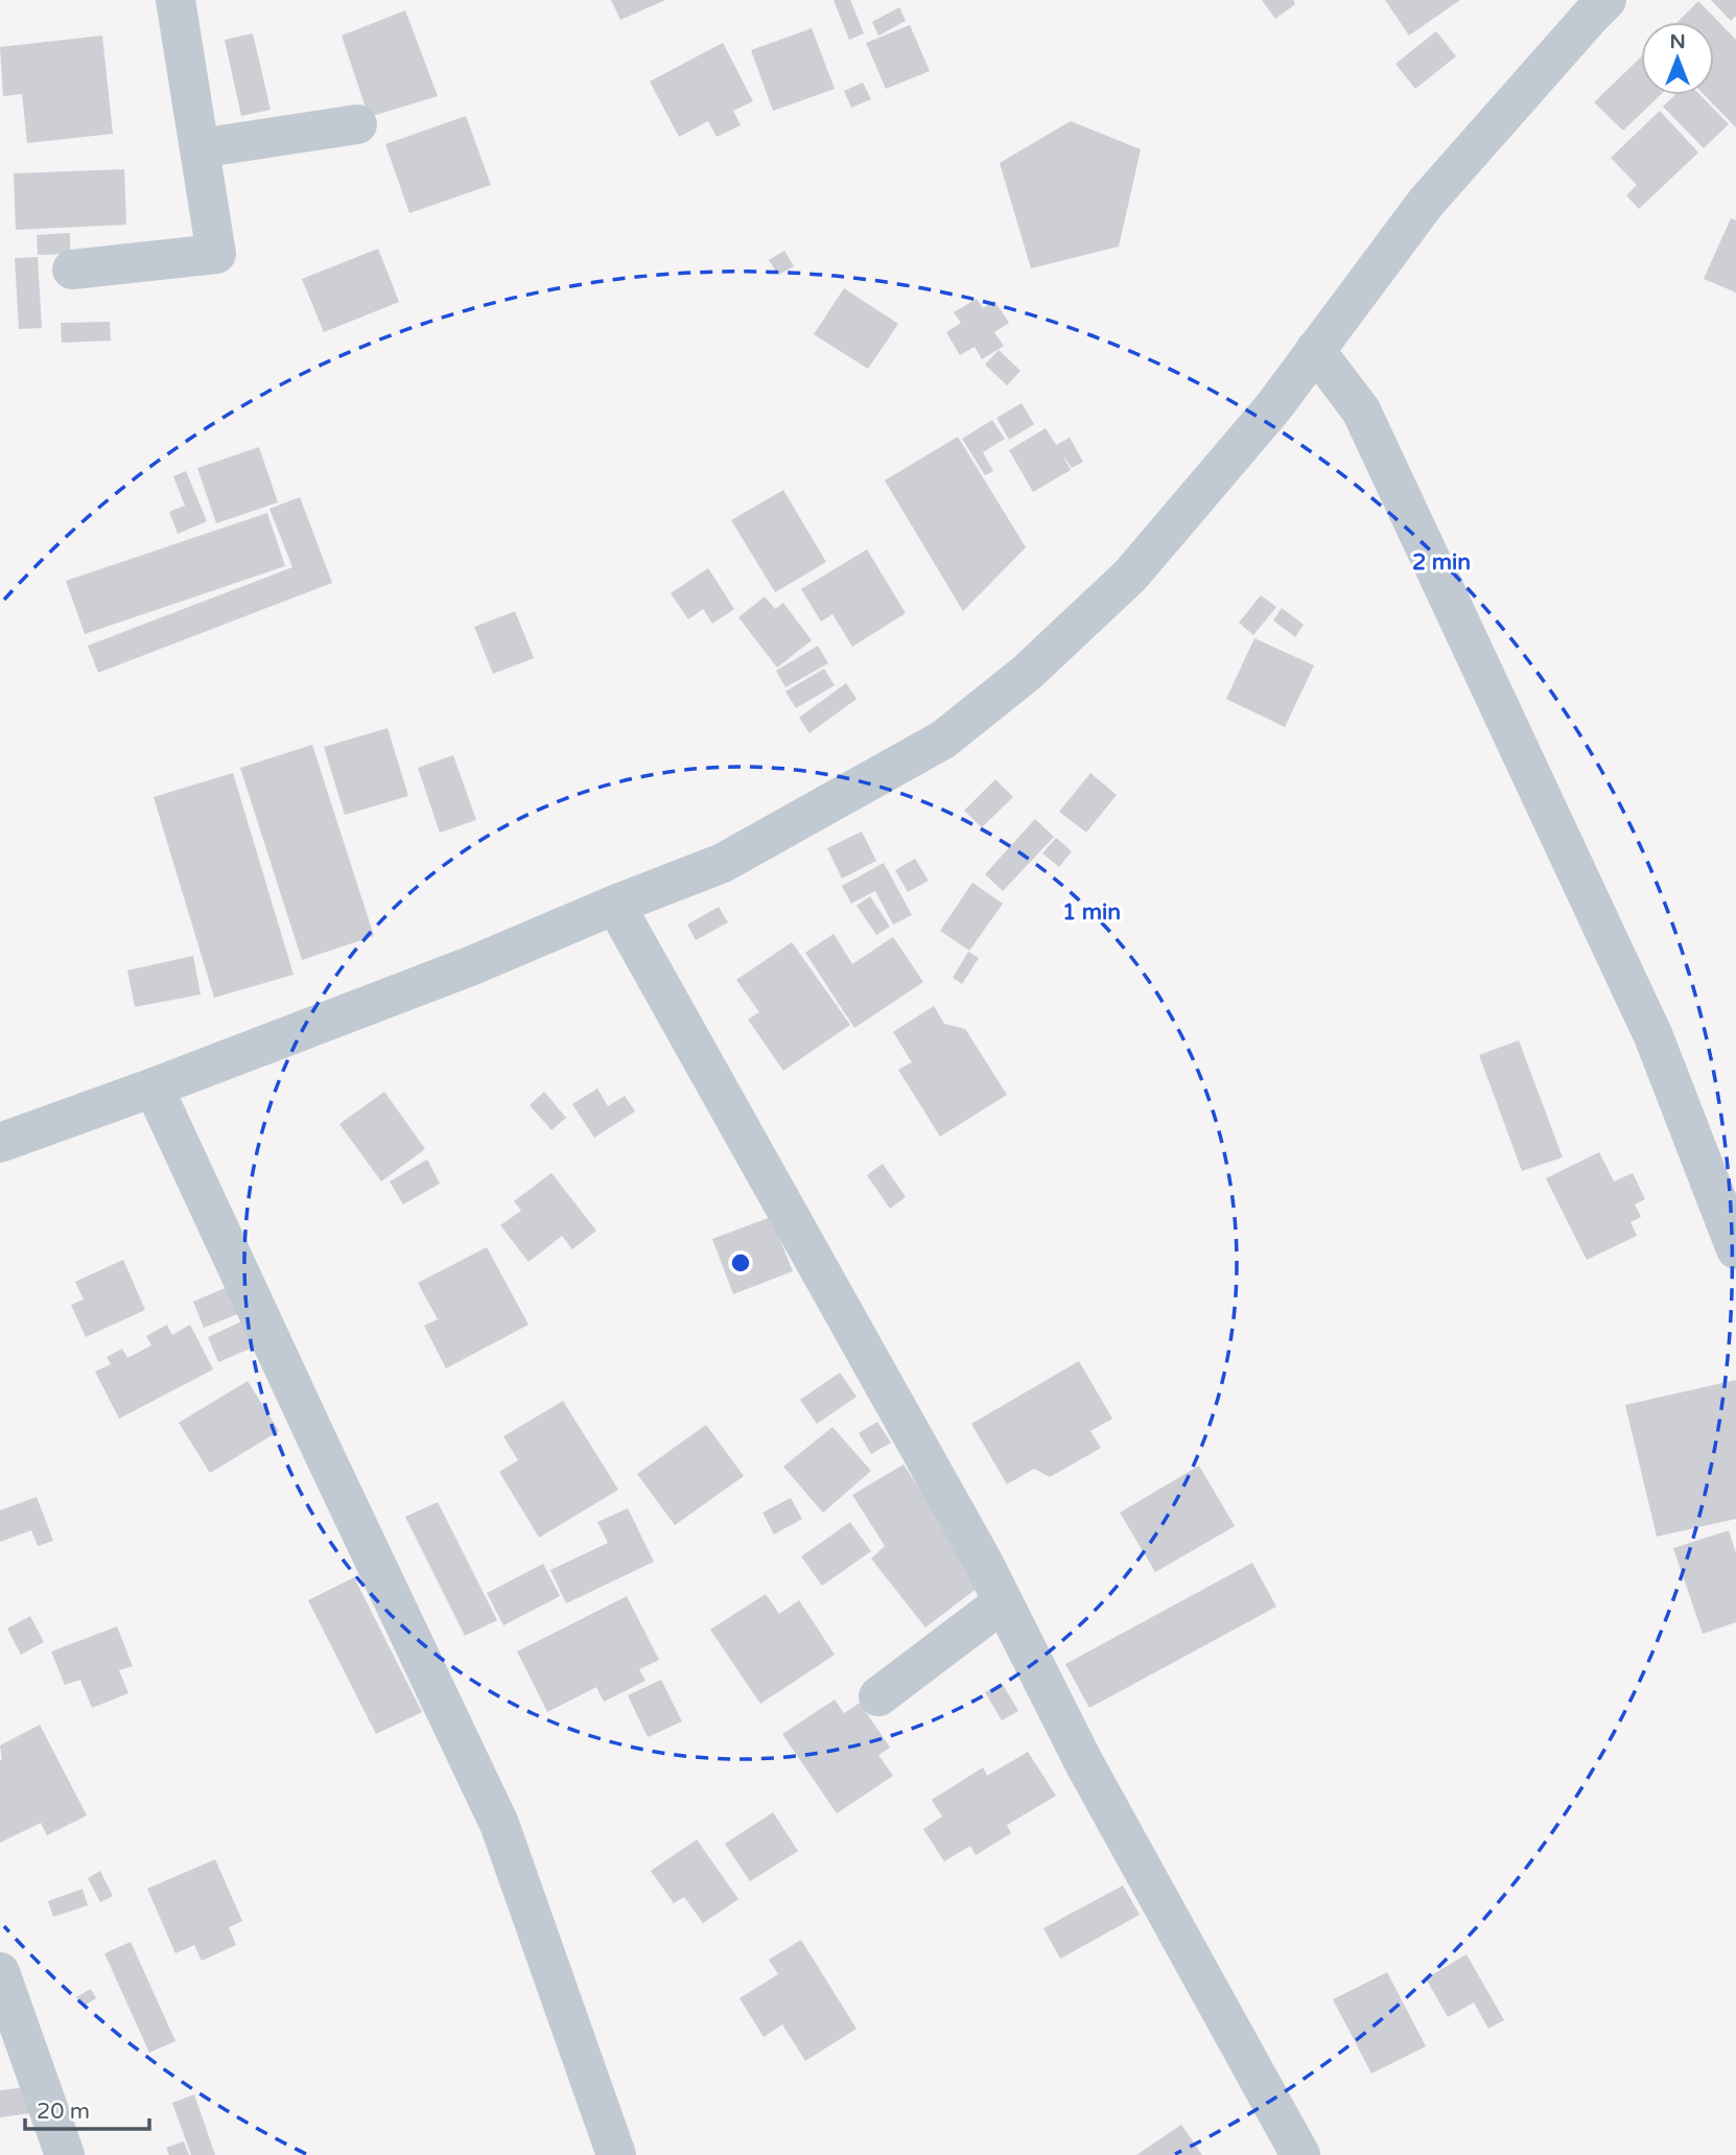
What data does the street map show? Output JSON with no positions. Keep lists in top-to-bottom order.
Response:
{
  "scale_bar": "20 m",
  "north": "top",
  "rings": ["2 min", "1 min"]
}
